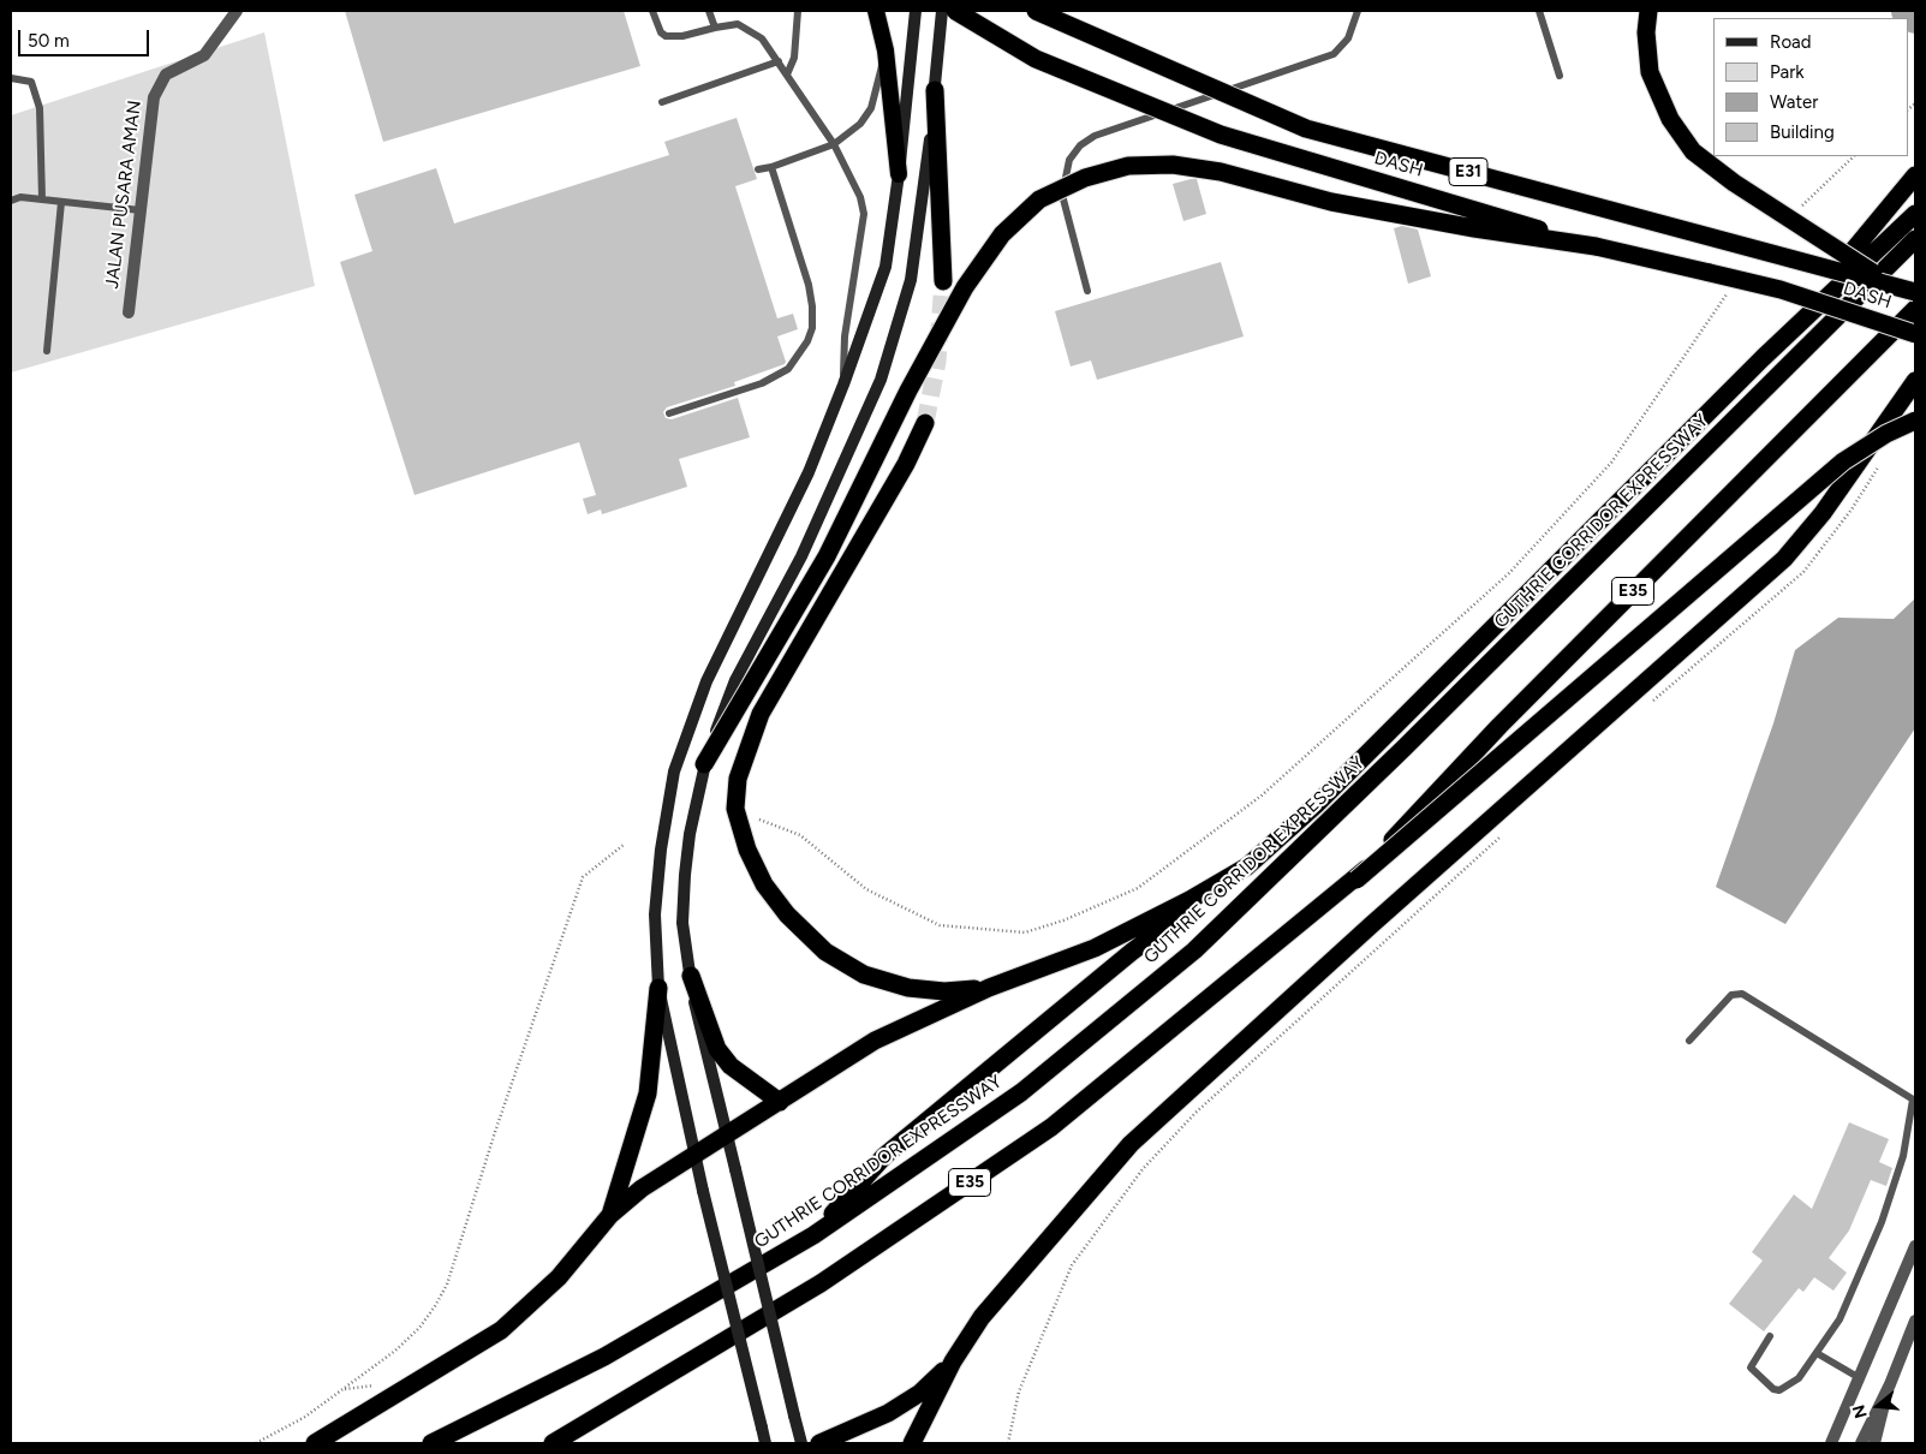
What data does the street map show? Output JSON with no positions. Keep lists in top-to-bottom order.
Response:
{
  "streets": {
    "highway": [
      "DASH",
      "E31",
      "GUTHRIE CORRIDOR EXPRESSWAY",
      "E35"
    ],
    "street": ["JALAN PUSARA AMAN"]
  },
  "legend": [
    "Road",
    "Park",
    "Water",
    "Building"
  ],
  "scale_bar": "50 m",
  "north": "left"
}
